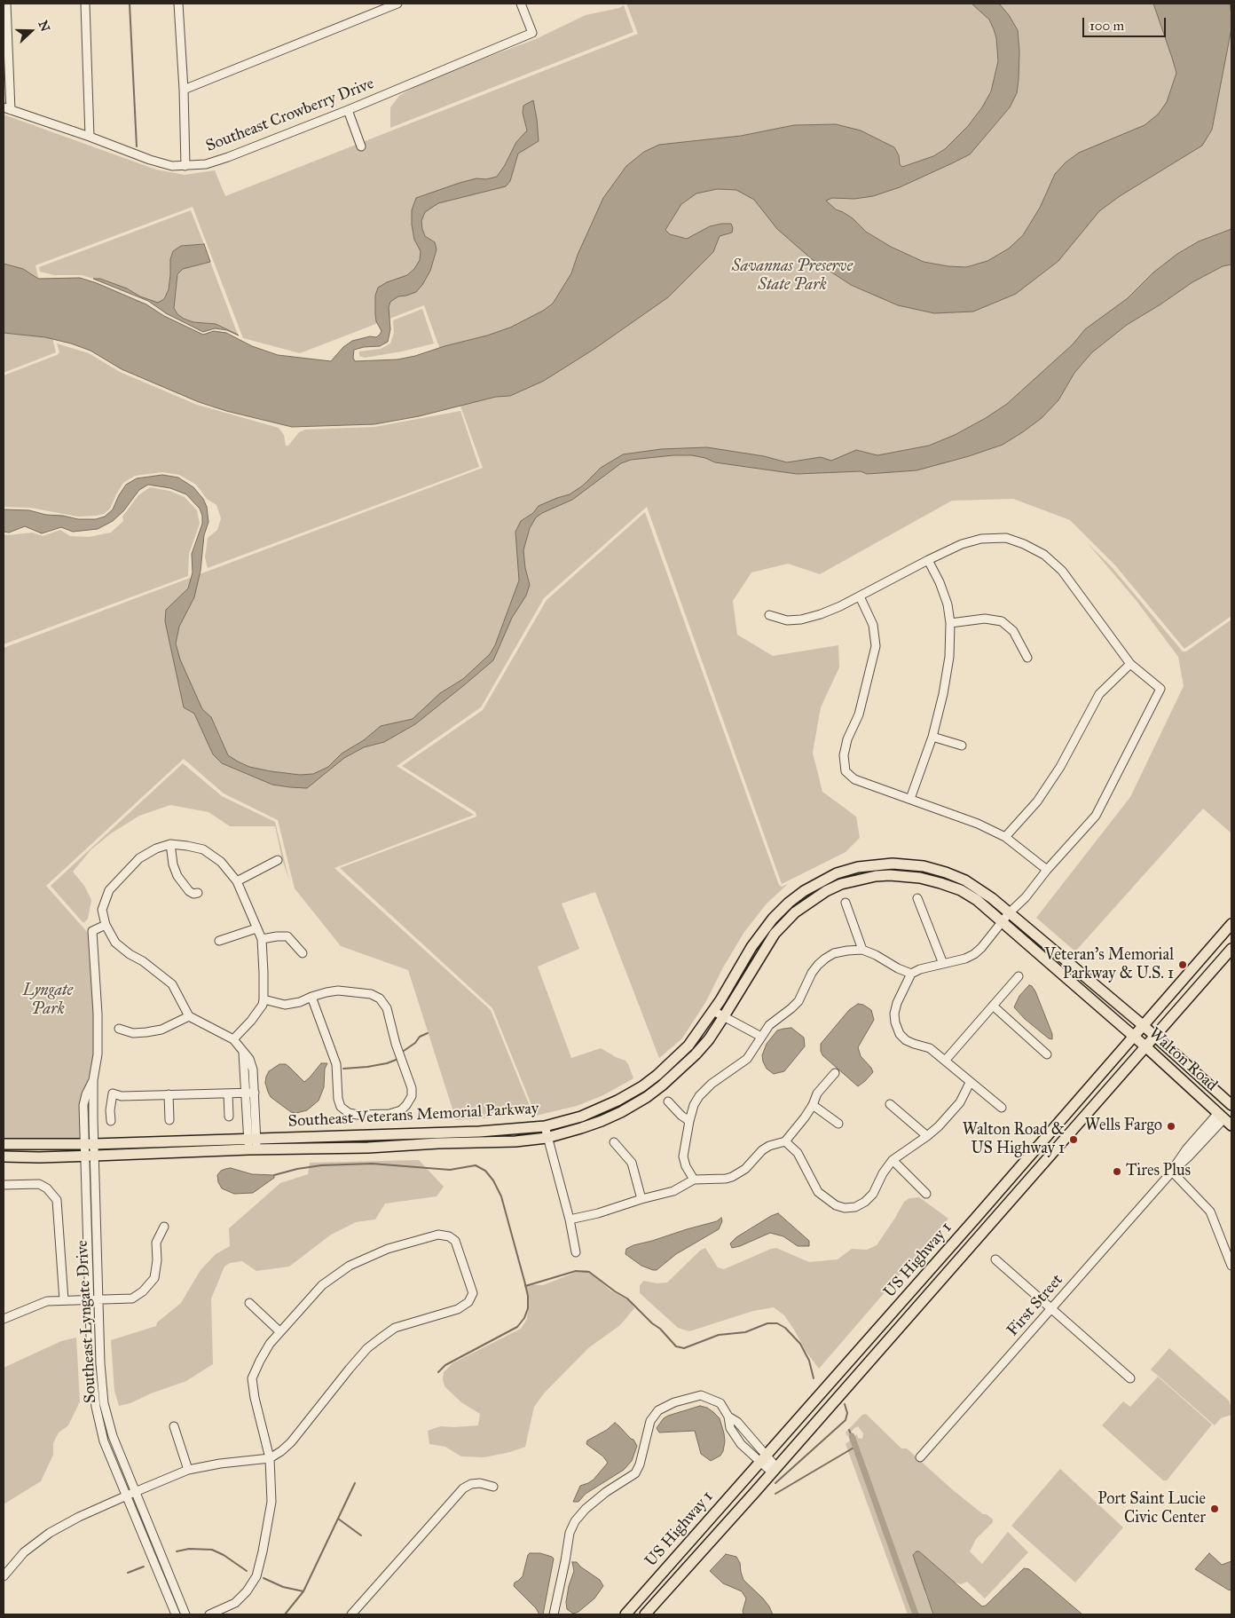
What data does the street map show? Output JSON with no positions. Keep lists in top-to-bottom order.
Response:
{
  "streets": {
    "main road": ["Walton Road", "Southeast Veterans Memorial Parkway", "US Highway 1"],
    "street": ["Southeast Crowberry Drive", "First Street", "Southeast Lyngate Drive"]
  },
  "crossings": [
    ["Walton Road", "Southeast Veterans Memorial Parkway"],
    ["Walton Road", "US Highway 1"],
    ["Walton Road", "First Street"],
    ["Southeast Veterans Memorial Parkway", "US Highway 1"],
    ["Southeast Veterans Memorial Parkway", "Southeast Lyngate Drive"]
  ],
  "parks": ["Savannas Preserve State Park", "Lyngate Park"],
  "places": [
    "Veteran's Memorial Parkway & U.S. 1",
    "Wells Fargo",
    "Walton Road & US Highway 1",
    "Tires Plus",
    "Port Saint Lucie Civic Center"
  ],
  "scale_bar": "100 m",
  "north": "right"
}
